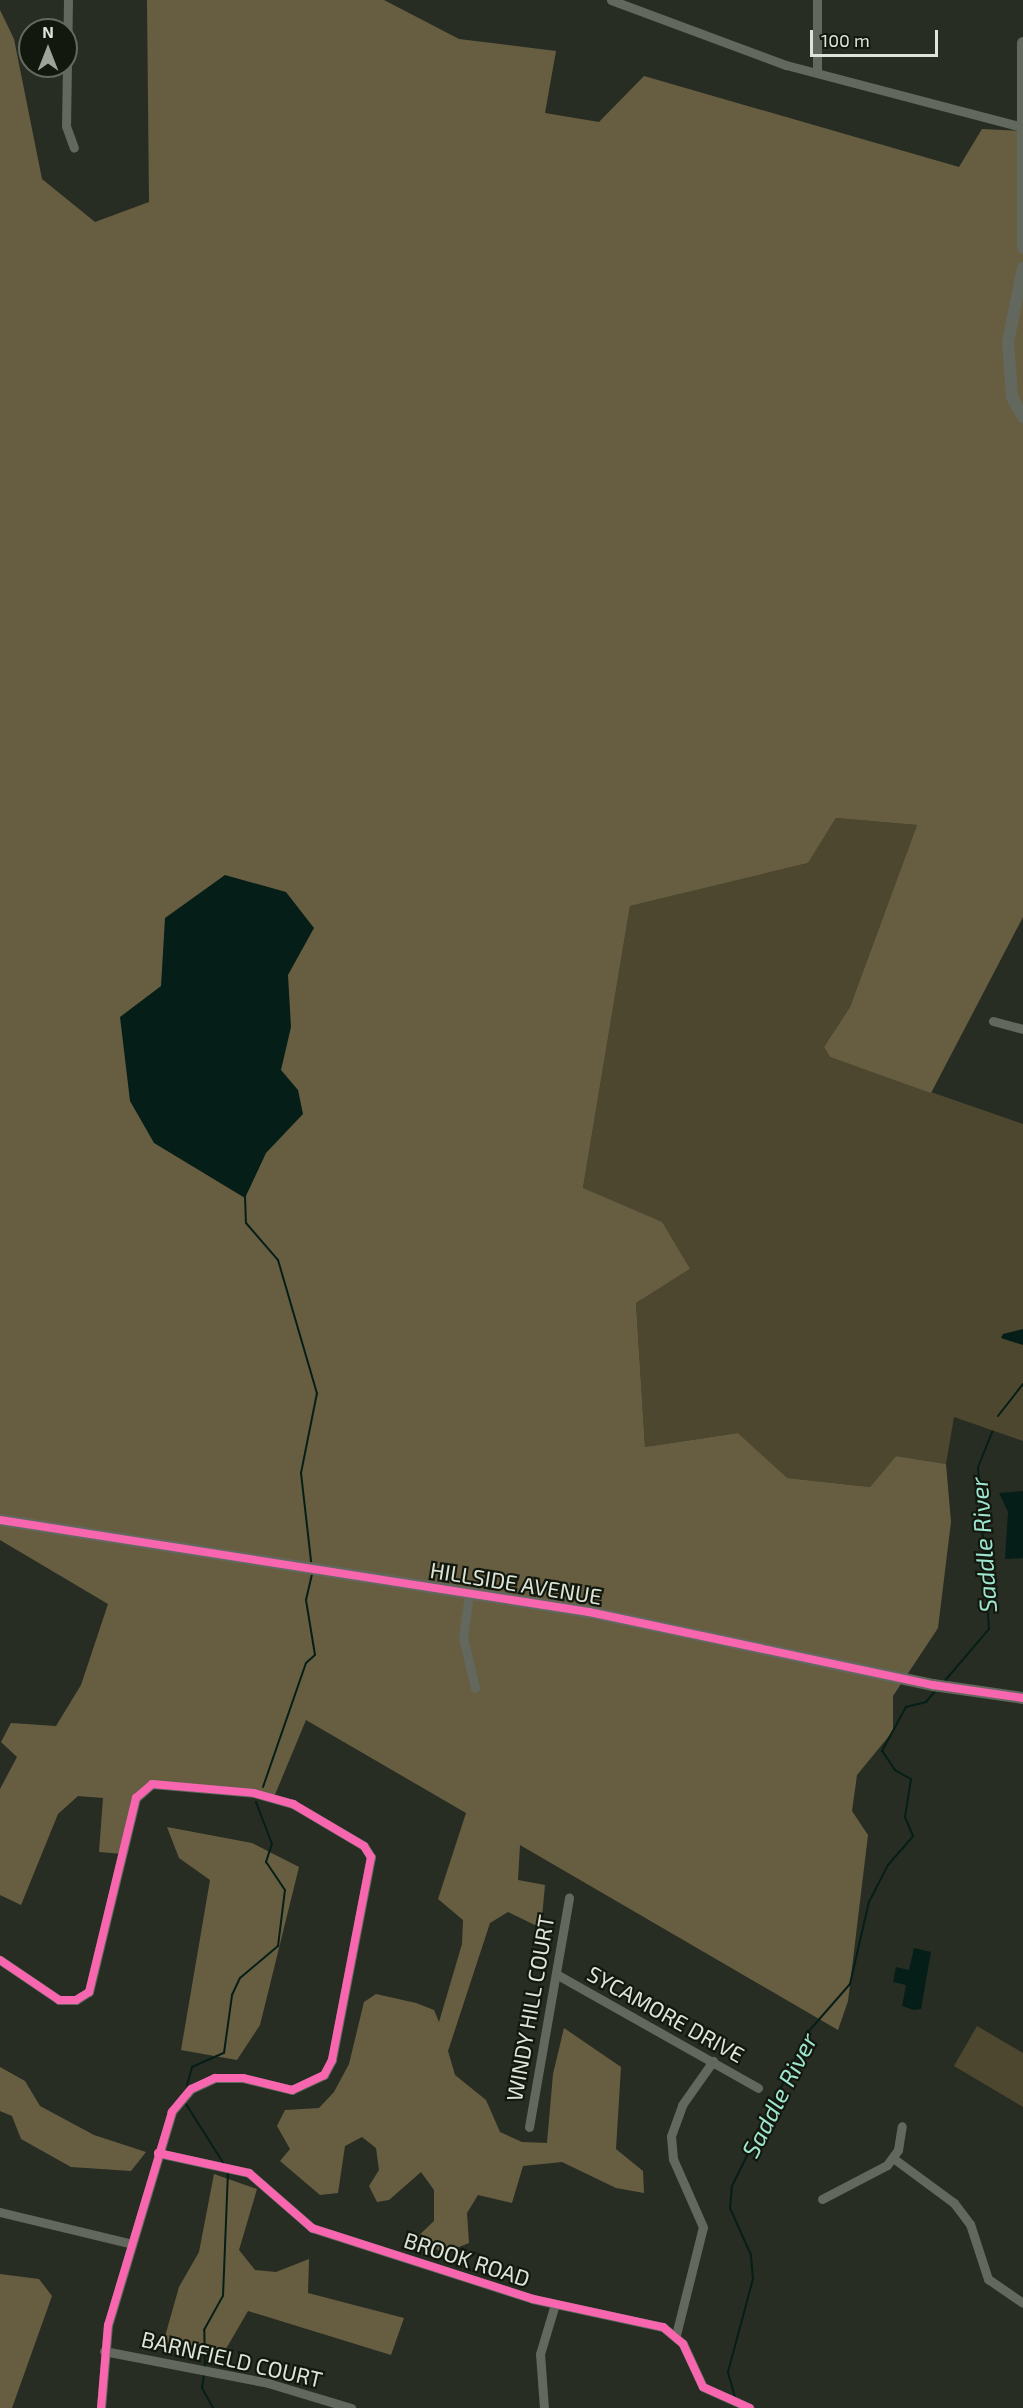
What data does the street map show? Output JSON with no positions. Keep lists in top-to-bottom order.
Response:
{
  "streets": {
    "street": [
      "HILLSIDE AVENUE",
      "WINDY HILL COURT",
      "SYCAMORE DRIVE",
      "BROOK ROAD",
      "BARNFIELD COURT"
    ]
  },
  "crossings": [
    ["WINDY HILL COURT", "SYCAMORE DRIVE"]
  ],
  "water": ["Saddle River"],
  "scale_bar": "100 m",
  "north": "top"
}
